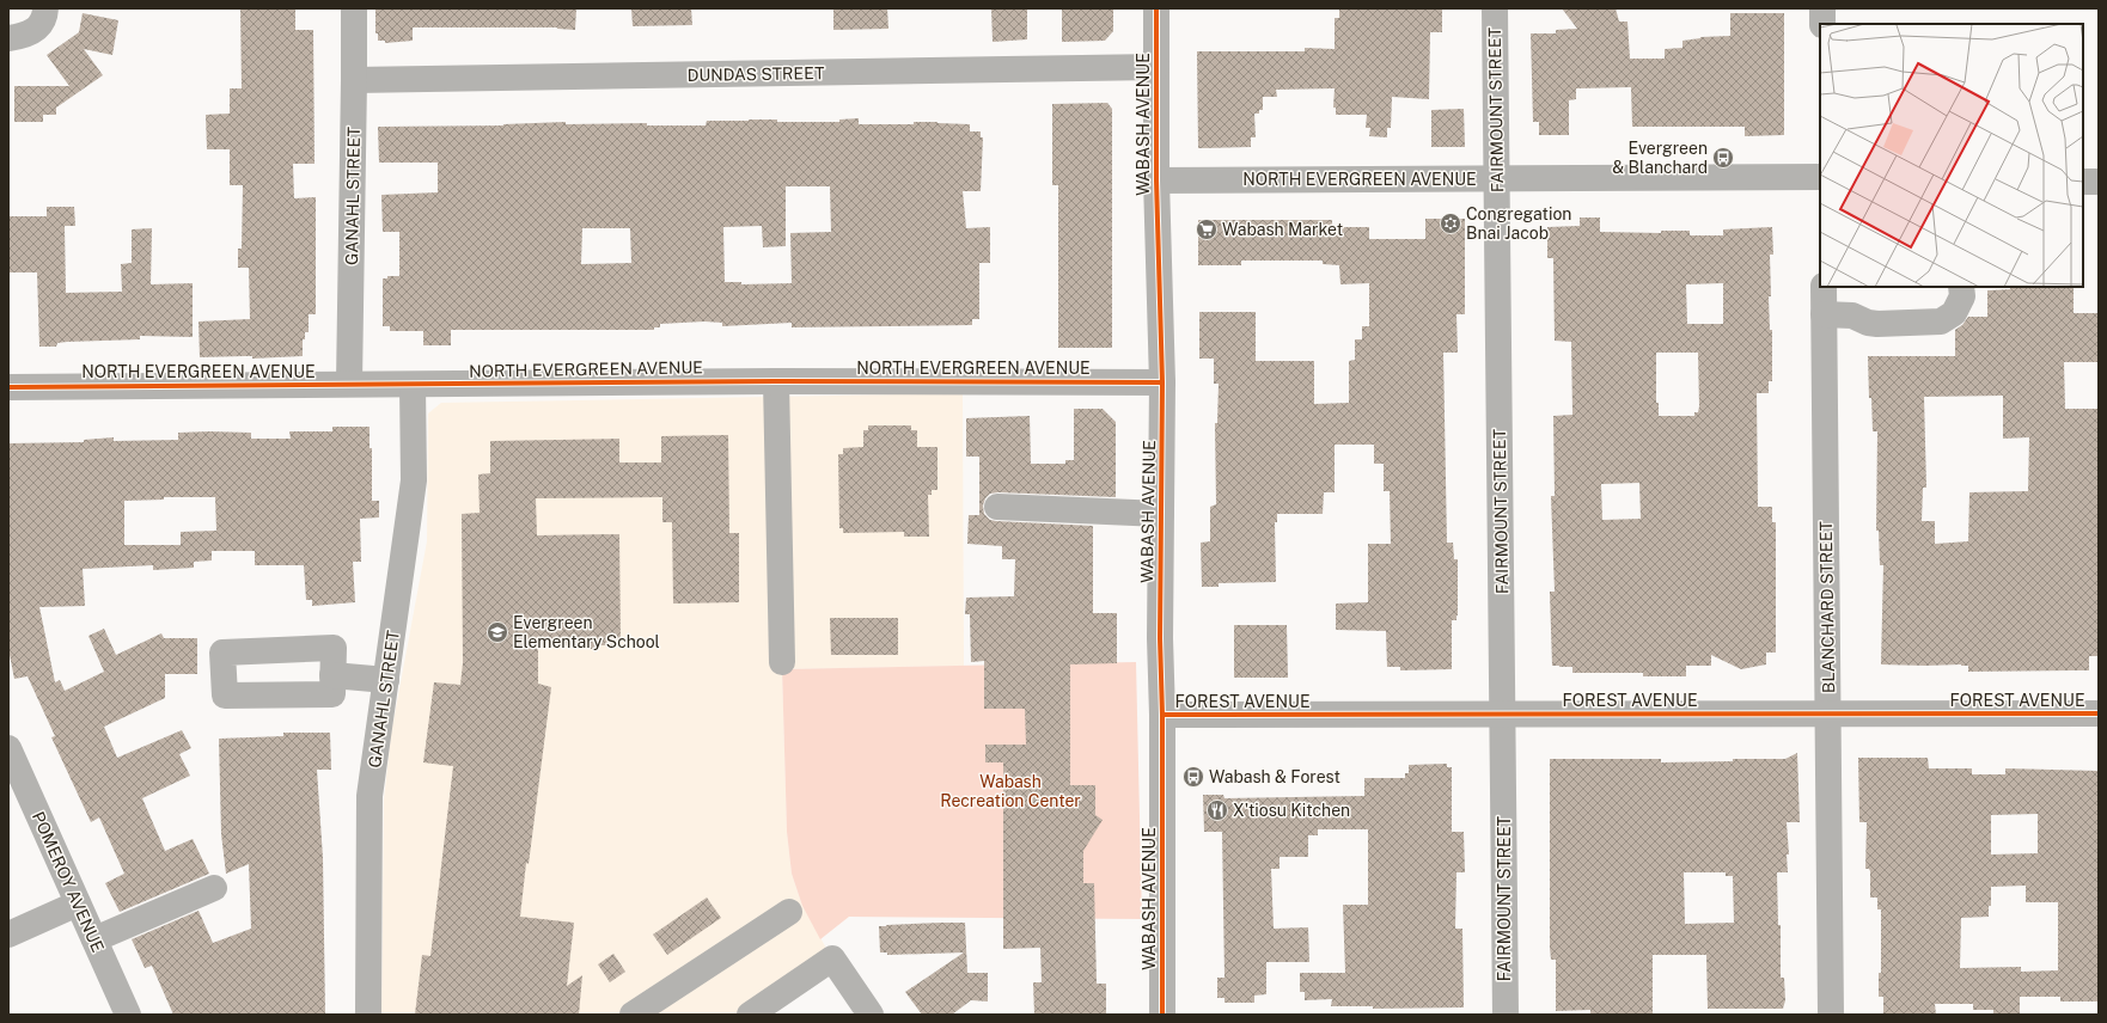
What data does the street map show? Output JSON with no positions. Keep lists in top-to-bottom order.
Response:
{
  "streets": {
    "street": [
      "DUNDAS STREET",
      "FAIRMOUNT STREET",
      "WABASH AVENUE",
      "NORTH EVERGREEN AVENUE",
      "GANAHL STREET",
      "BLANCHARD STREET",
      "FOREST AVENUE",
      "POMEROY AVENUE"
    ]
  },
  "crossings": [
    ["DUNDAS STREET", "WABASH AVENUE"],
    ["DUNDAS STREET", "GANAHL STREET"],
    ["FAIRMOUNT STREET", "NORTH EVERGREEN AVENUE"],
    ["FAIRMOUNT STREET", "FOREST AVENUE"],
    ["WABASH AVENUE", "NORTH EVERGREEN AVENUE"],
    ["WABASH AVENUE", "FOREST AVENUE"],
    ["NORTH EVERGREEN AVENUE", "GANAHL STREET"],
    ["BLANCHARD STREET", "FOREST AVENUE"]
  ],
  "parks": ["Wabash Recreation Center"],
  "places": {
    "bus stop": ["Evergreen & Blanchard", "Wabash & Forest"],
    "synagogue": ["Congregation Bnai Jacob"],
    "supermarket": ["Wabash Market"],
    "school or university": ["Evergreen Elementary School"],
    "restaurant": ["X'tiosu Kitchen"]
  }
}
